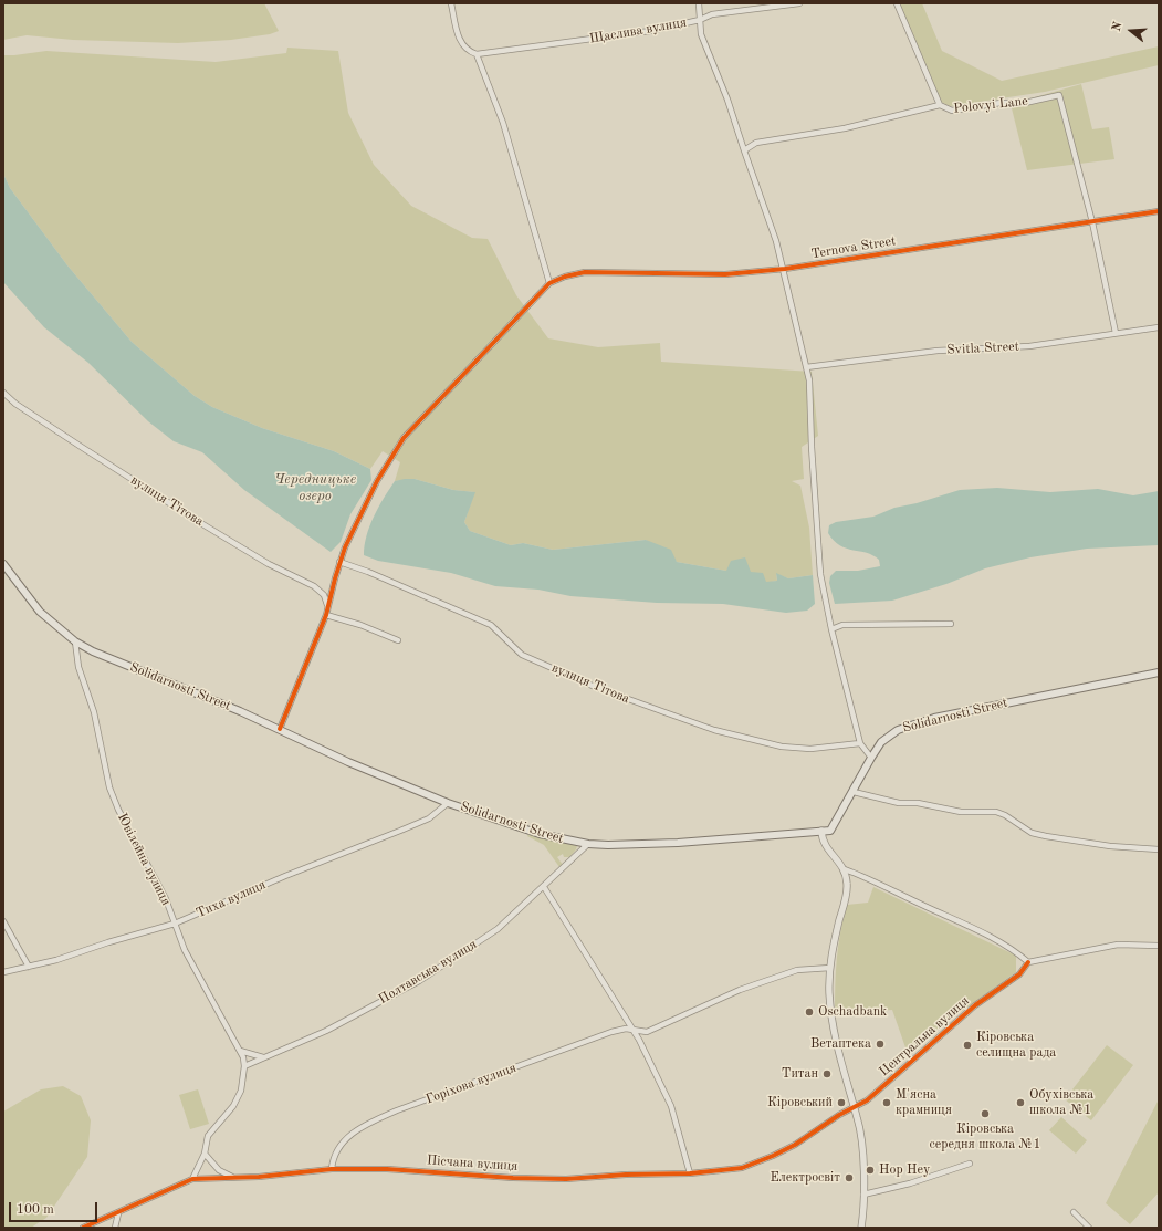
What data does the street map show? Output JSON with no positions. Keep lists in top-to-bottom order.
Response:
{
  "streets": {
    "main road": ["Solidarnosti Street"],
    "street": [
      "Щаслива вулиця",
      "Polovyi Lane",
      "Ternova Street",
      "Svitla Street",
      "вулиця Тітова",
      "Ювілейна вулиця",
      "Тиха вулиця",
      "Полтавська вулиця",
      "Центральна вулиця",
      "Горіхова вулиця",
      "Пісчана вулиця"
    ]
  },
  "crossings": [
    ["Polovyi Lane", "Ternova Street"],
    ["Solidarnosti Street", "Ювілейна вулиця"],
    ["Solidarnosti Street", "Тиха вулиця"],
    ["Solidarnosti Street", "Полтавська вулиця"],
    ["Ювілейна вулиця", "Тиха вулиця"],
    ["Ювілейна вулиця", "Полтавська вулиця"],
    ["Центральна вулиця", "Пісчана вулиця"],
    ["Горіхова вулиця", "Пісчана вулиця"]
  ],
  "water": ["Чередницьке озеро"],
  "places": [
    "Oschadbank",
    "Ветаптека",
    "Кіровська селищна рада",
    "Титан",
    "Кіровський",
    "М'ясна крамниця",
    "Обухівська школа №1",
    "Кіровська середня школа №1",
    "Hop Hey",
    "Електросвіт"
  ],
  "scale_bar": "100 m",
  "north": "left"
}
